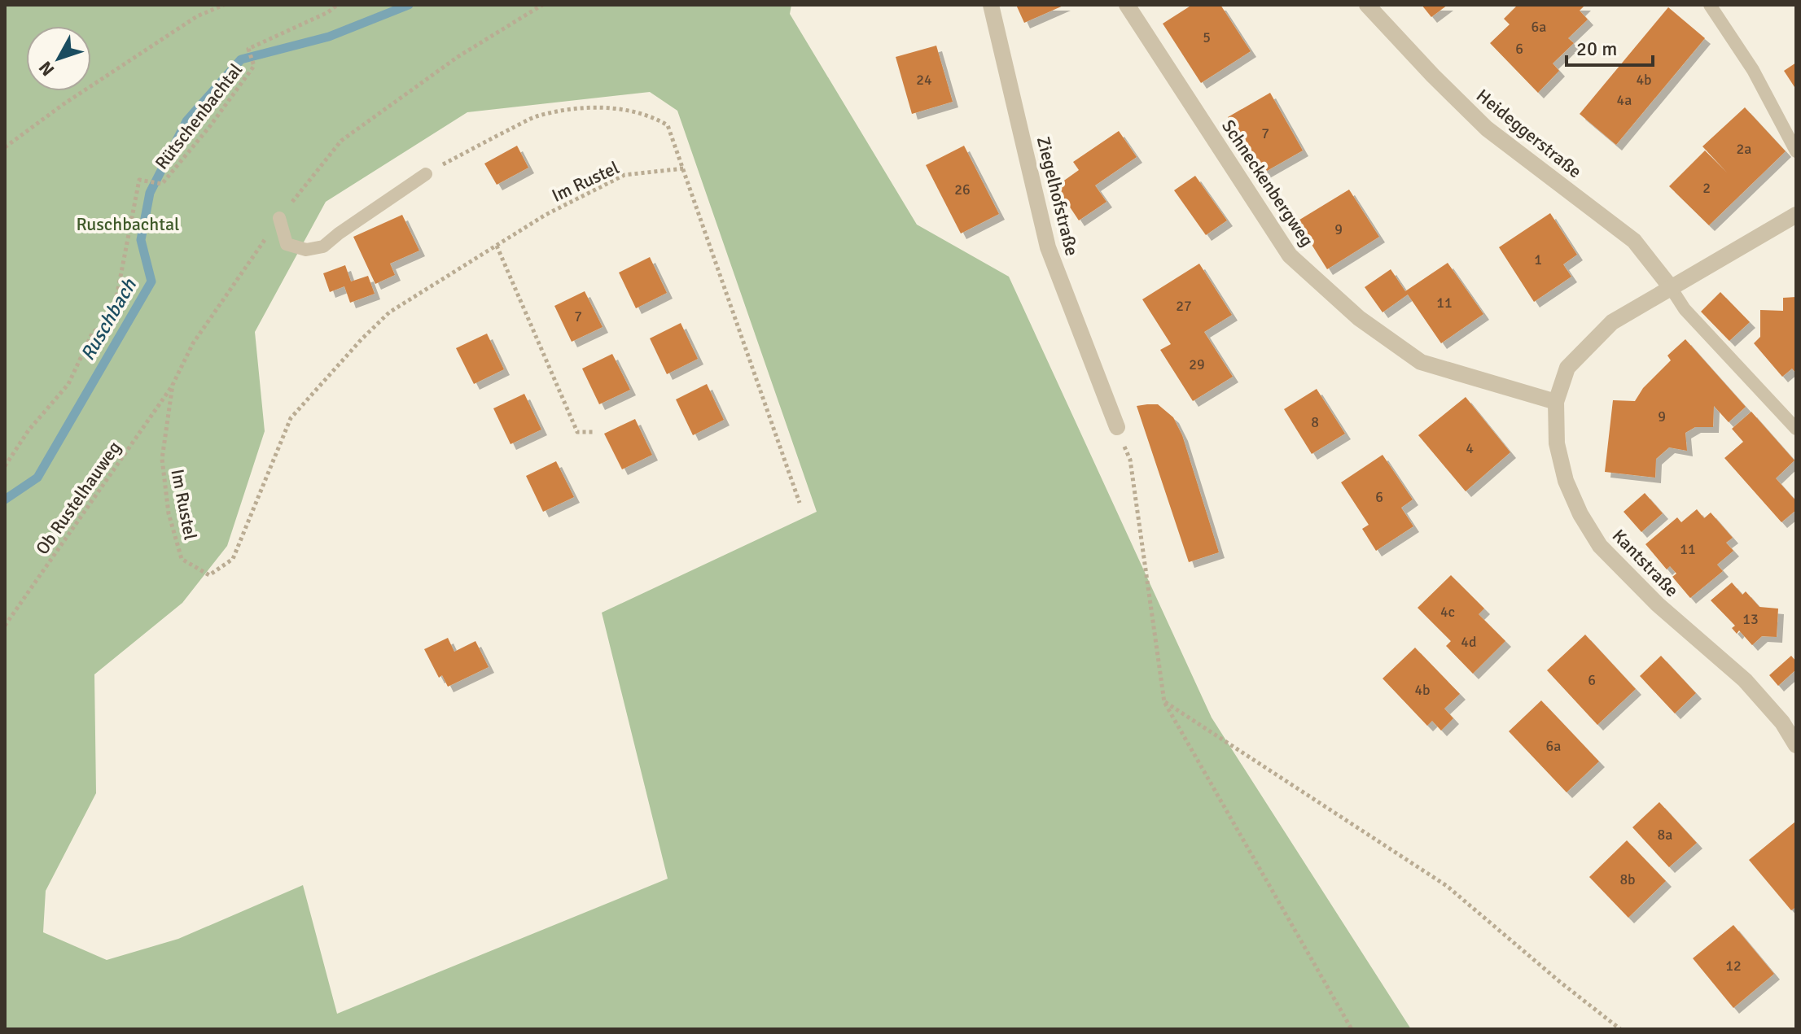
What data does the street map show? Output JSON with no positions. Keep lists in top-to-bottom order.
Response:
{
  "streets": {
    "street": [
      "Heideggerstraße",
      "Schneckenbergweg",
      "Ziegelhofstraße",
      "Kantstraße"
    ],
    "path": ["Rütschenbachtal", "Im Rustel", "Ob Rustelhauweg"]
  },
  "crossings": [
    ["Heideggerstraße", "Kantstraße"],
    ["Im Rustel", "Ob Rustelhauweg"],
    ["Schneckenbergweg", "Kantstraße"]
  ],
  "water": ["Ruschbach"],
  "parks": ["Ruschbachtal"],
  "house_numbers": [
    "6a",
    "5",
    "6",
    "24",
    "4b",
    "4a",
    "7",
    "2a",
    "2",
    "26",
    "9",
    "1",
    "11",
    "27",
    "7",
    "29",
    "9",
    "8",
    "4",
    "6",
    "11",
    "4c",
    "13",
    "4d",
    "6",
    "4b",
    "6a",
    "8a",
    "8b",
    "12"
  ],
  "scale_bar": "20 m",
  "north": "bottom left"
}
